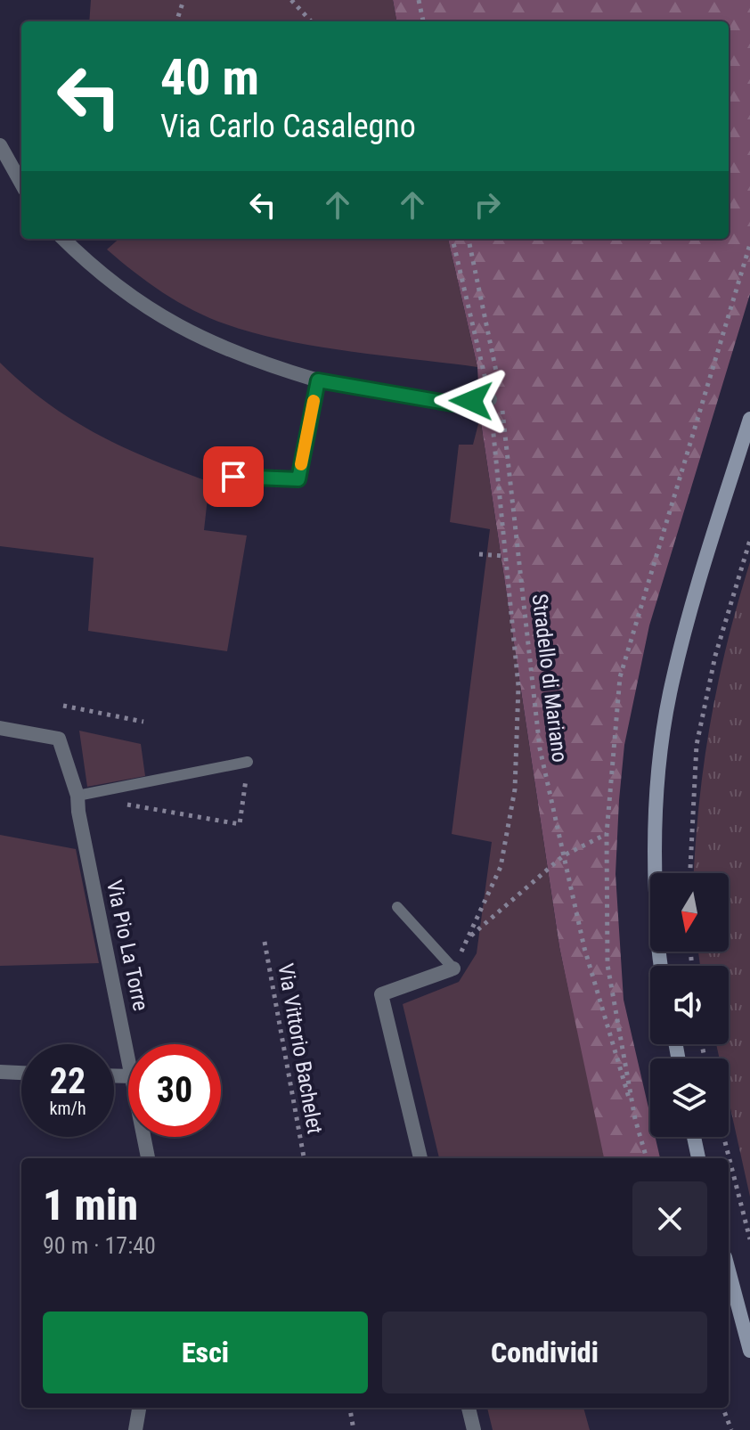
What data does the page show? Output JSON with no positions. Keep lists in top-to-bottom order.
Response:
{
  "streets": {
    "street": ["Via Pio La Torre"],
    "path": ["Stradello di Mariano", "Via Vittorio Bachelet"]
  },
  "north": "bottom",
  "page": {
    "turn": ["40 m", "Via Carlo Casalegno"],
    "speed": "22 km/h",
    "limit": "30",
    "heading": ["1 min", "90 m · 17:40"],
    "buttons": ["Esci", "Condividi"]
  }
}
